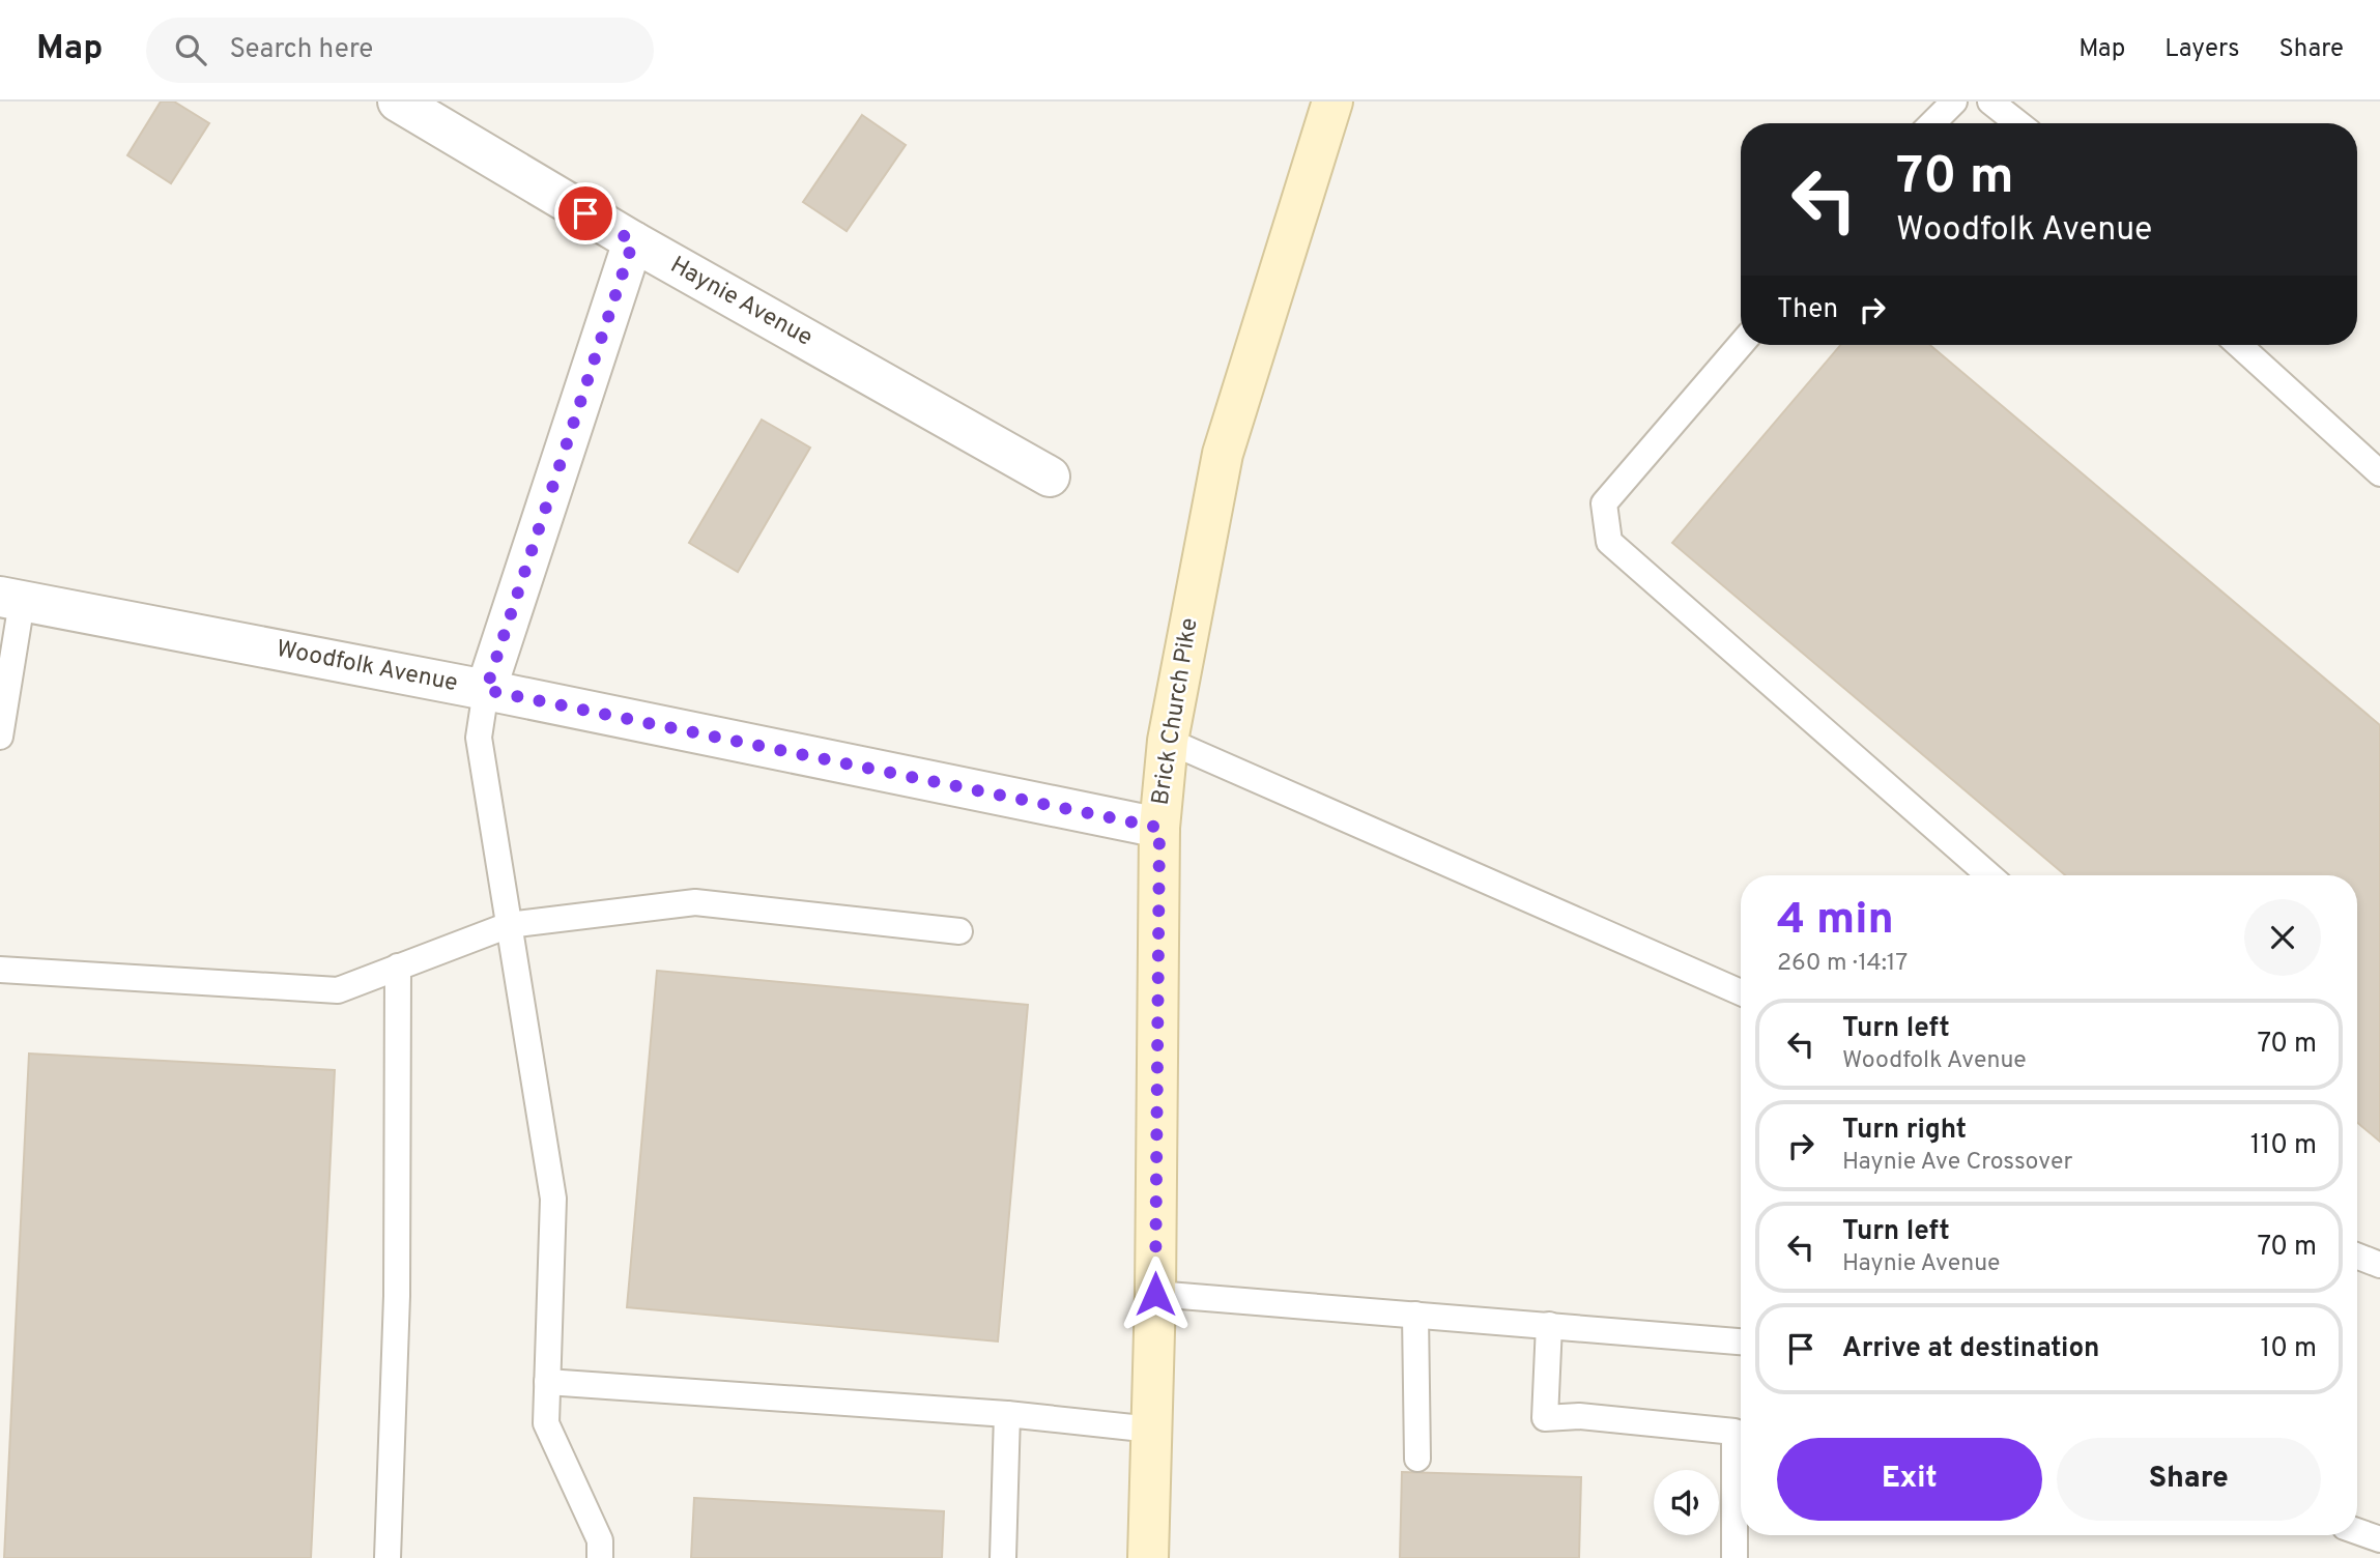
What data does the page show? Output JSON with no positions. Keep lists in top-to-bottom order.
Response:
{
  "streets": {
    "main road": ["Brick Church Pike"],
    "street": ["Haynie Avenue", "Woodfolk Avenue"]
  },
  "crossings": [
    ["Woodfolk Avenue", "Brick Church Pike"]
  ],
  "page": {
    "header": "Map",
    "search": "Search here",
    "nav": ["Map", "Layers", "Share"],
    "turn": ["70 m", "Woodfolk Avenue"],
    "then": "Then",
    "heading": ["4 min", "260 m · 14:17"],
    "list": [
      {
        "name": "Turn left",
        "note": "Woodfolk Avenue",
        "value": "70 m"
      },
      {
        "name": "Turn right",
        "note": "Haynie Ave Crossover",
        "value": "110 m"
      },
      {
        "name": "Turn left",
        "note": "Haynie Avenue",
        "value": "70 m"
      },
      {
        "name": "Arrive at destination",
        "value": "10 m"
      }
    ],
    "buttons": ["Exit", "Share"]
  }
}
